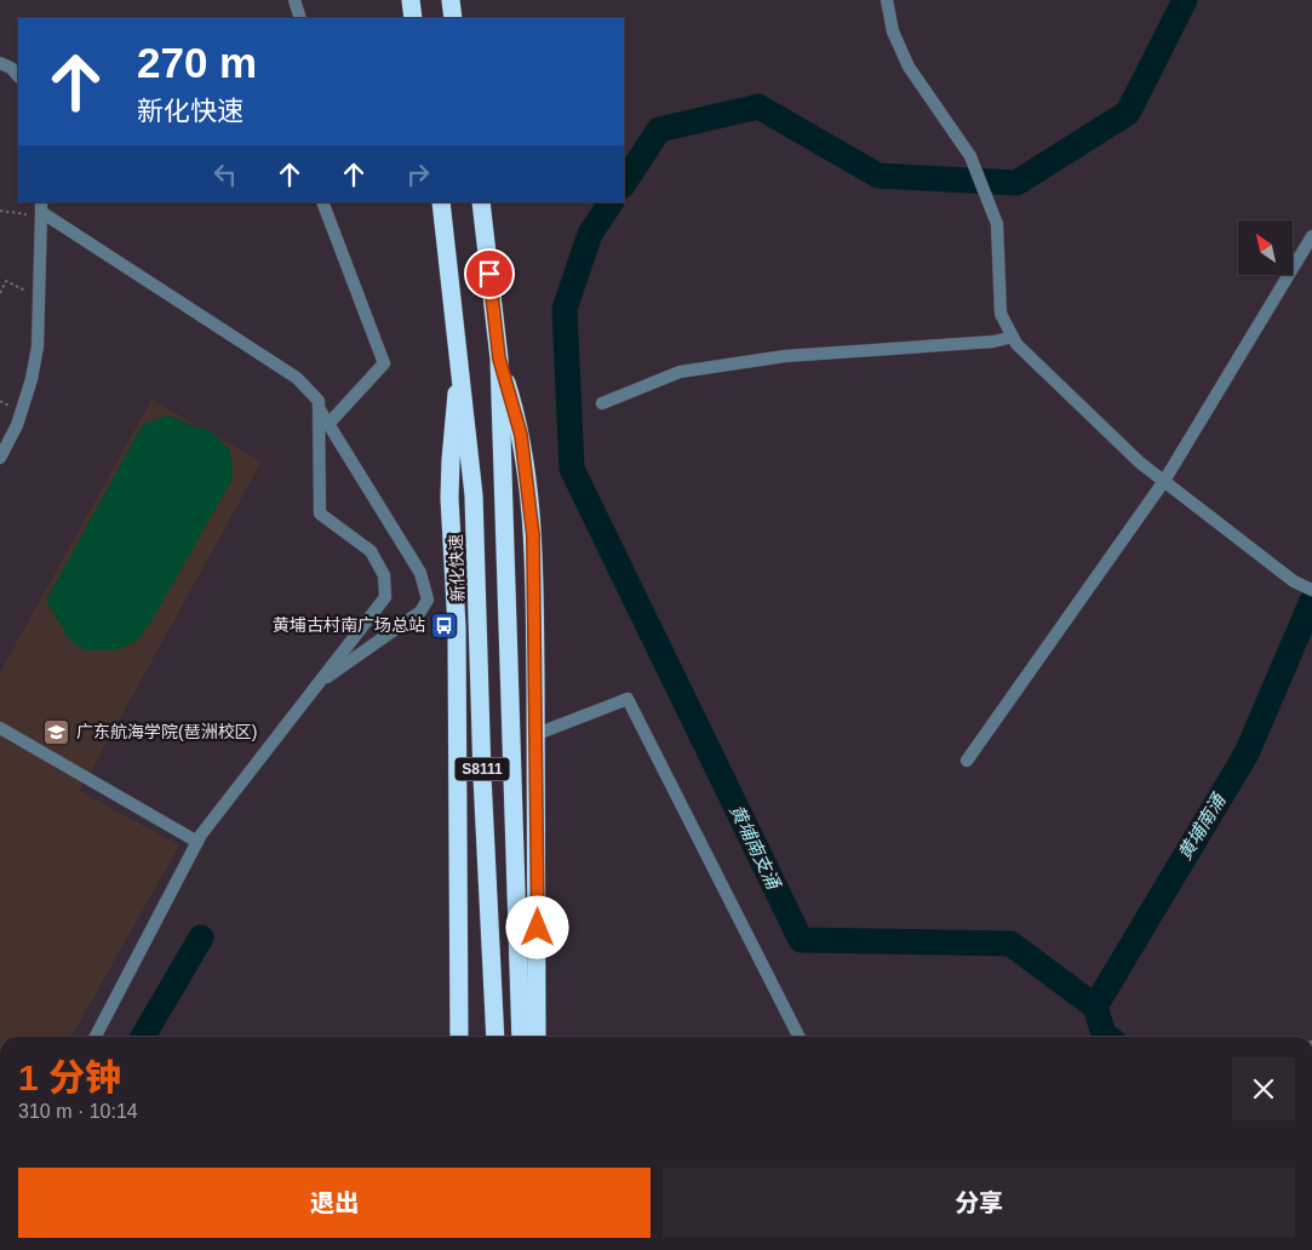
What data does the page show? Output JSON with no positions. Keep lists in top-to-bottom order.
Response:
{
  "streets": {
    "highway": ["新化快速", "S8111"]
  },
  "water": ["黄埔南涌", "黄埔南支涌"],
  "places": {
    "bus stop": ["黄埔古村南广场总站"],
    "school or university": ["广东航海学院(琶洲校区)"]
  },
  "north": "top left",
  "page": {
    "turn": ["270 m", "新化快速"],
    "heading": ["1 分钟", "310 m · 10:14"],
    "buttons": ["退出", "分享"]
  }
}
